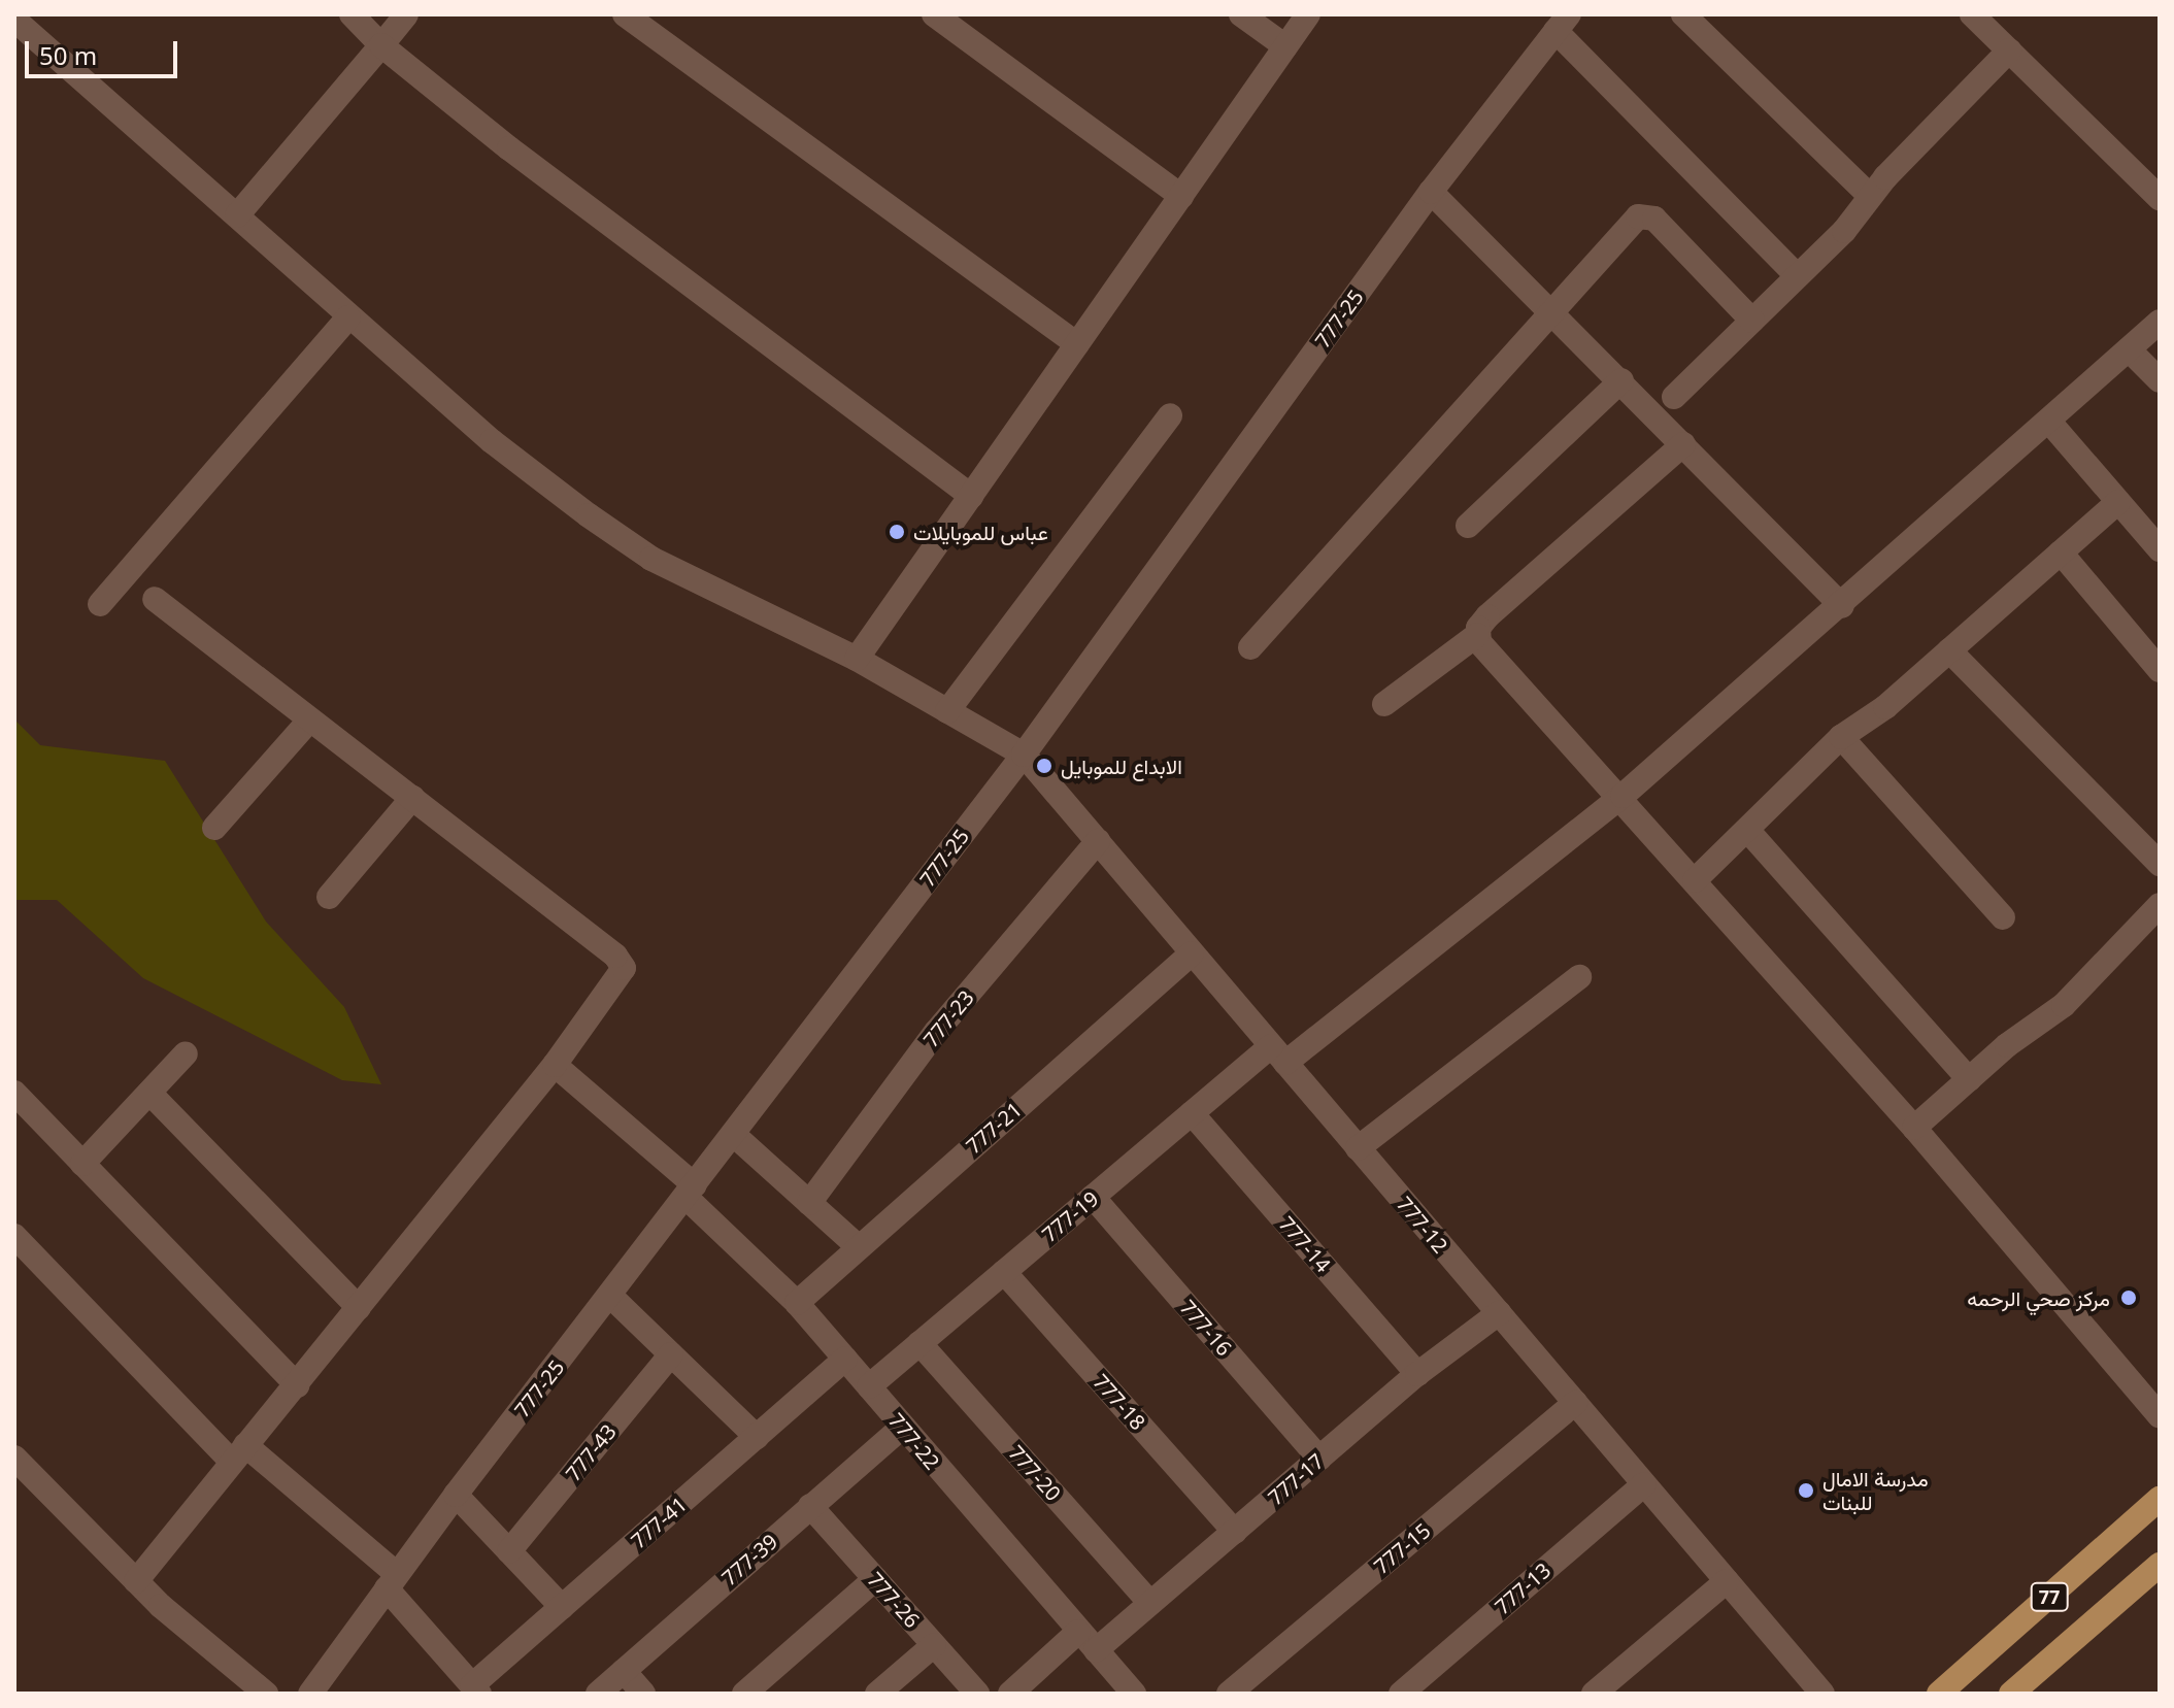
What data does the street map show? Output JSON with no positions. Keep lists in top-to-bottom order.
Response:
{
  "streets": {
    "main road": ["77"],
    "street": [
      "777-25",
      "777-23",
      "777-21",
      "777-19",
      "777-12",
      "777-14",
      "777-16",
      "777-18",
      "777-22",
      "777-43",
      "777-20",
      "777-17",
      "777-41",
      "777-15",
      "777-39",
      "777-13",
      "777-26"
    ]
  },
  "crossings": [
    ["777-25", "777-12"],
    ["777-25", "777-22"],
    ["777-23", "777-12"],
    ["777-21", "777-12"],
    ["777-21", "777-22"],
    ["777-19", "777-12"],
    ["777-19", "777-14"],
    ["777-19", "777-16"],
    ["777-19", "777-18"],
    ["777-19", "777-22"],
    ["777-19", "777-20"],
    ["777-12", "777-17"],
    ["777-12", "777-15"],
    ["777-12", "777-13"],
    ["777-14", "777-17"],
    ["777-16", "777-17"],
    ["777-18", "777-17"],
    ["777-22", "777-17"],
    ["777-22", "777-41"],
    ["777-22", "777-39"],
    ["777-20", "777-17"],
    ["777-39", "777-26"]
  ],
  "places": [
    "عباس للموبايلات",
    "الابداع للموبايل",
    "مركز صحي الرحمه",
    "مدرسة الامال للبنات"
  ],
  "scale_bar": "50 m"
}
